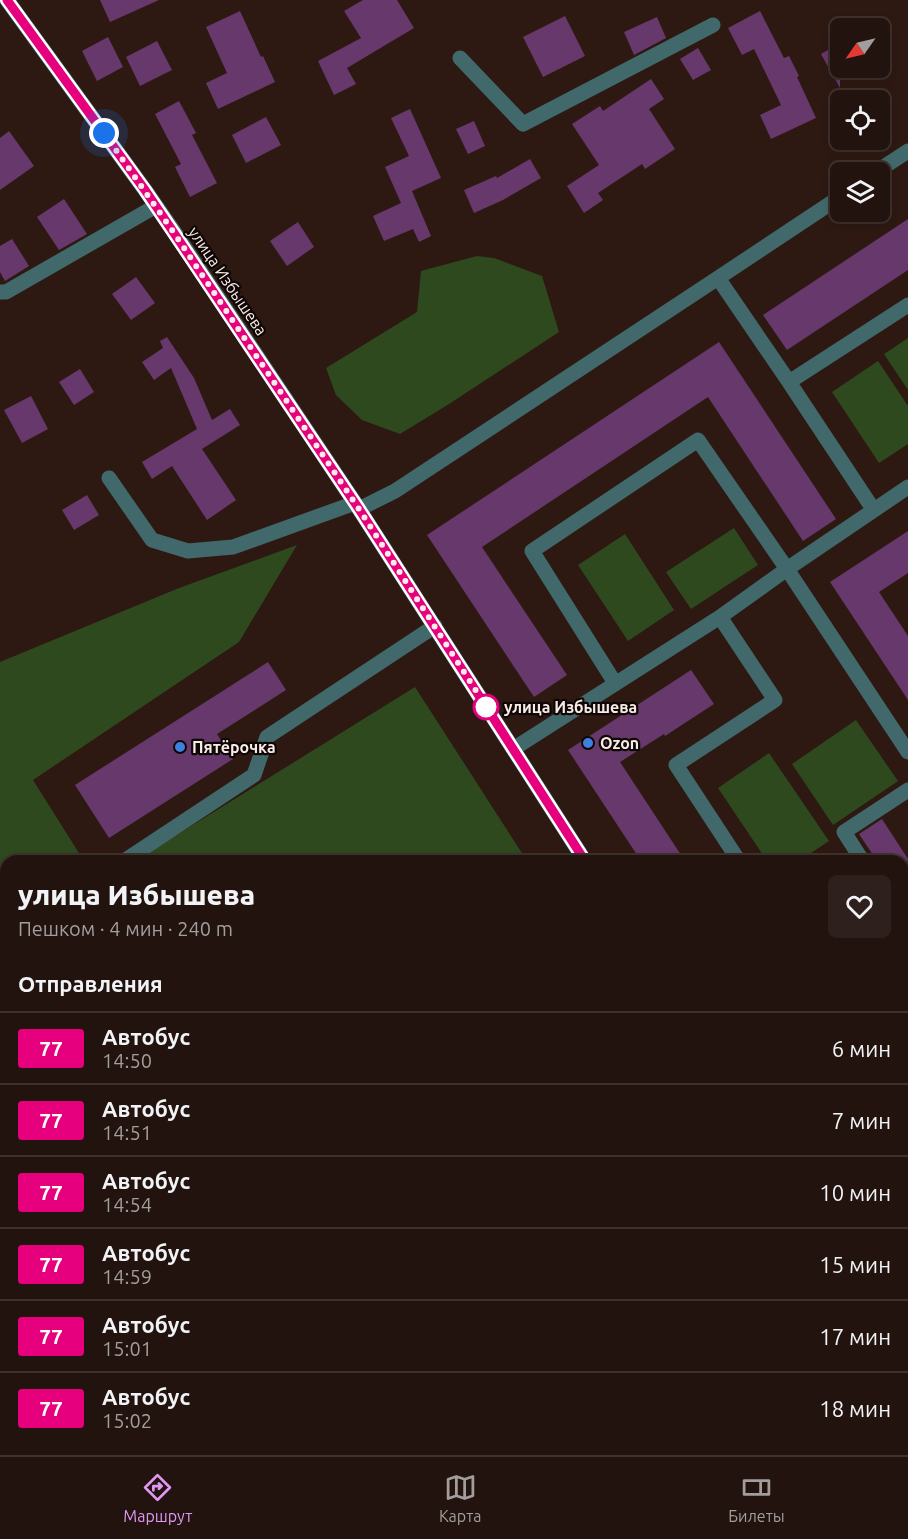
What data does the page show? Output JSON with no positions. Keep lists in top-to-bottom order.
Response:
{
  "streets": {
    "street": ["улица Избышева"]
  },
  "places": ["улица Избышева", "Ozon", "Пятёрочка"],
  "lines": ["bus line 77"],
  "north": "bottom left",
  "page": {
    "heading": [
      ["улица Избышева", "Пешком · 4 мин · 240 m"],
      "Отправления"
    ],
    "list": [
      {
        "mark": "77",
        "name": "Автобус",
        "note": "14:50",
        "value": "6 мин"
      },
      {
        "mark": "77",
        "name": "Автобус",
        "note": "14:51",
        "value": "7 мин"
      },
      {
        "mark": "77",
        "name": "Автобус",
        "note": "14:54",
        "value": "10 мин"
      },
      {
        "mark": "77",
        "name": "Автобус",
        "note": "14:59",
        "value": "15 мин"
      },
      {
        "mark": "77",
        "name": "Автобус",
        "note": "15:01",
        "value": "17 мин"
      },
      {
        "mark": "77",
        "name": "Автобус",
        "note": "15:02",
        "value": "18 мин"
      }
    ],
    "tabs": ["Маршрут", "Карта", "Билеты"]
  }
}
